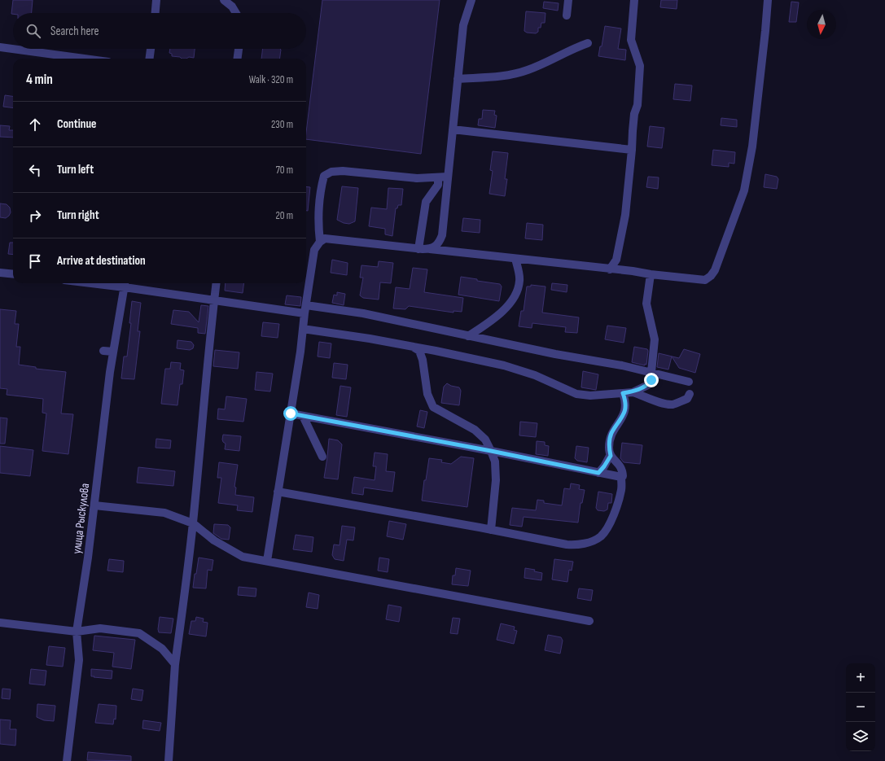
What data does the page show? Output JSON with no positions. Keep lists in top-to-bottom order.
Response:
{
  "streets": {
    "street": ["улица Рыскулова"]
  },
  "north": "bottom",
  "page": {
    "search": "Search here",
    "heading": ["4 min", "Walk · 320 m"],
    "list": [
      ["Continue", "230 m"],
      ["Turn left", "70 m"],
      ["Turn right", "20 m"],
      "Arrive at destination"
    ],
    "map_buttons": ["+", "−"]
  }
}
